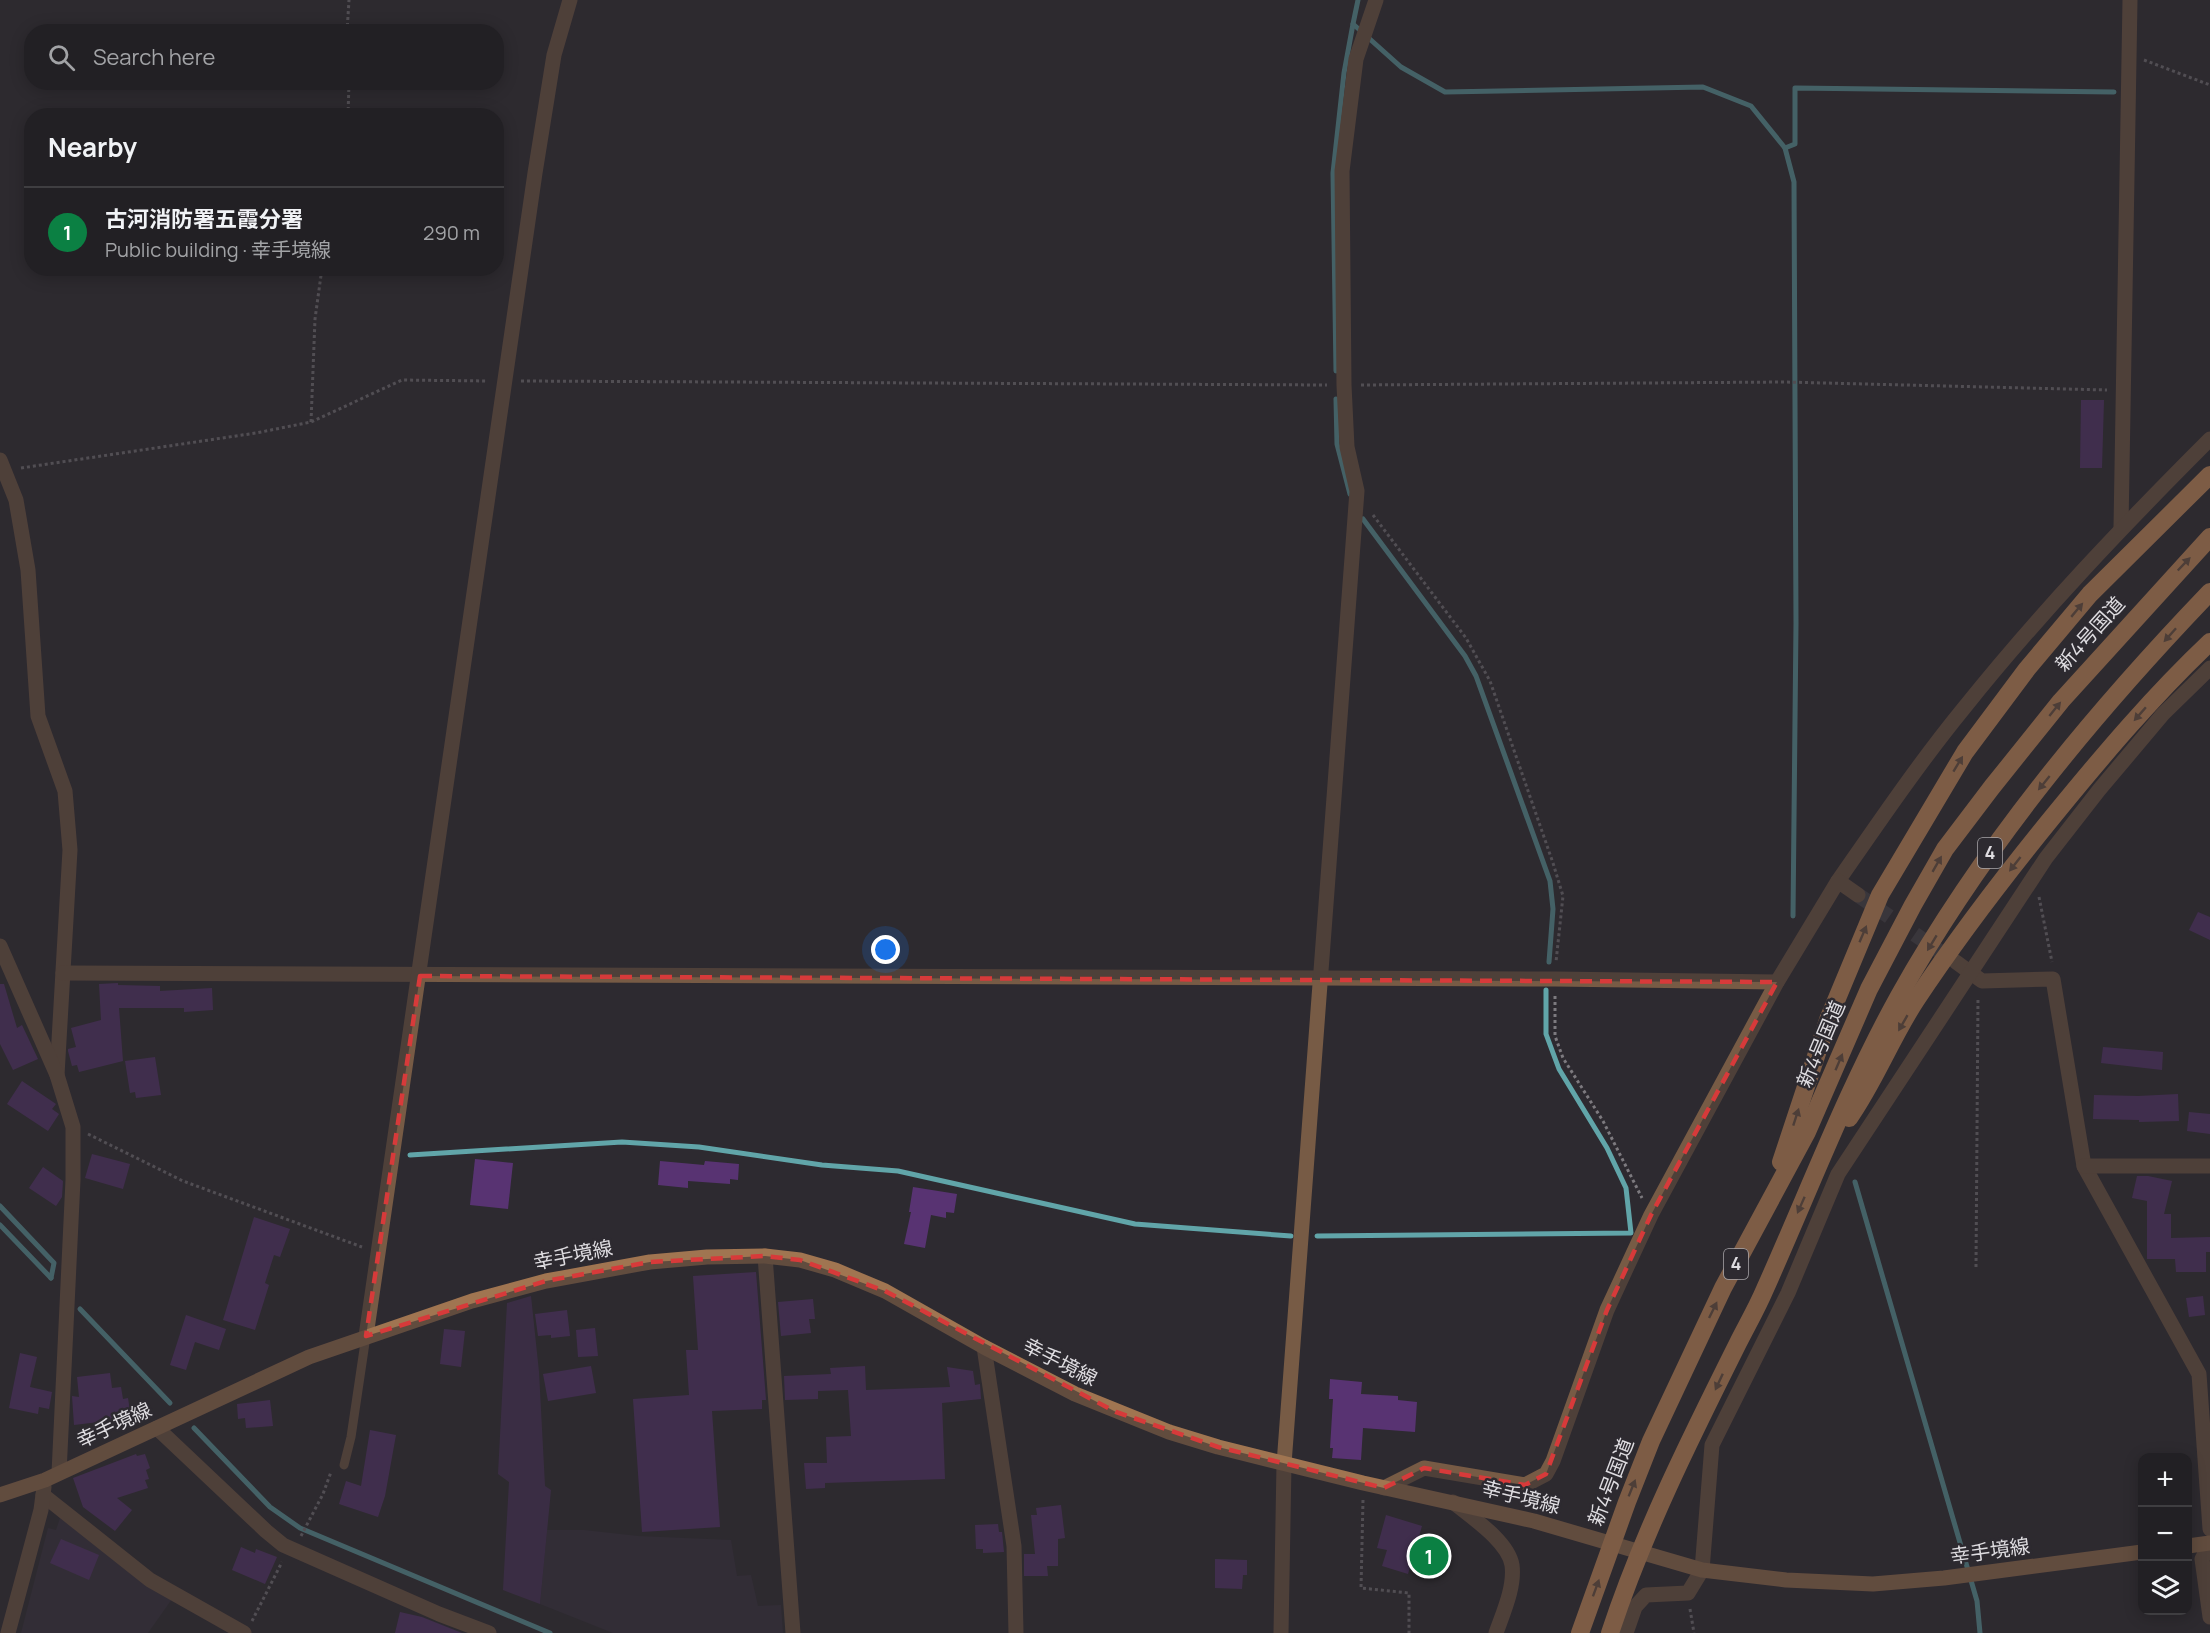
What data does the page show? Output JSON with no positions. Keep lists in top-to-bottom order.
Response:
{
  "streets": {
    "highway": ["新4号国道", "4"],
    "main road": ["幸手境線"]
  },
  "crossings": [
    ["新4号国道", "幸手境線"],
    ["4", "幸手境線"]
  ],
  "page": {
    "search": "Search here",
    "heading": "Nearby",
    "list": [
      {
        "mark": "1",
        "name": "古河消防署五霞分署",
        "note": "Public building · 幸手境線",
        "value": "290 m"
      }
    ],
    "map_buttons": ["+", "−"],
    "pins": "1"
  }
}
